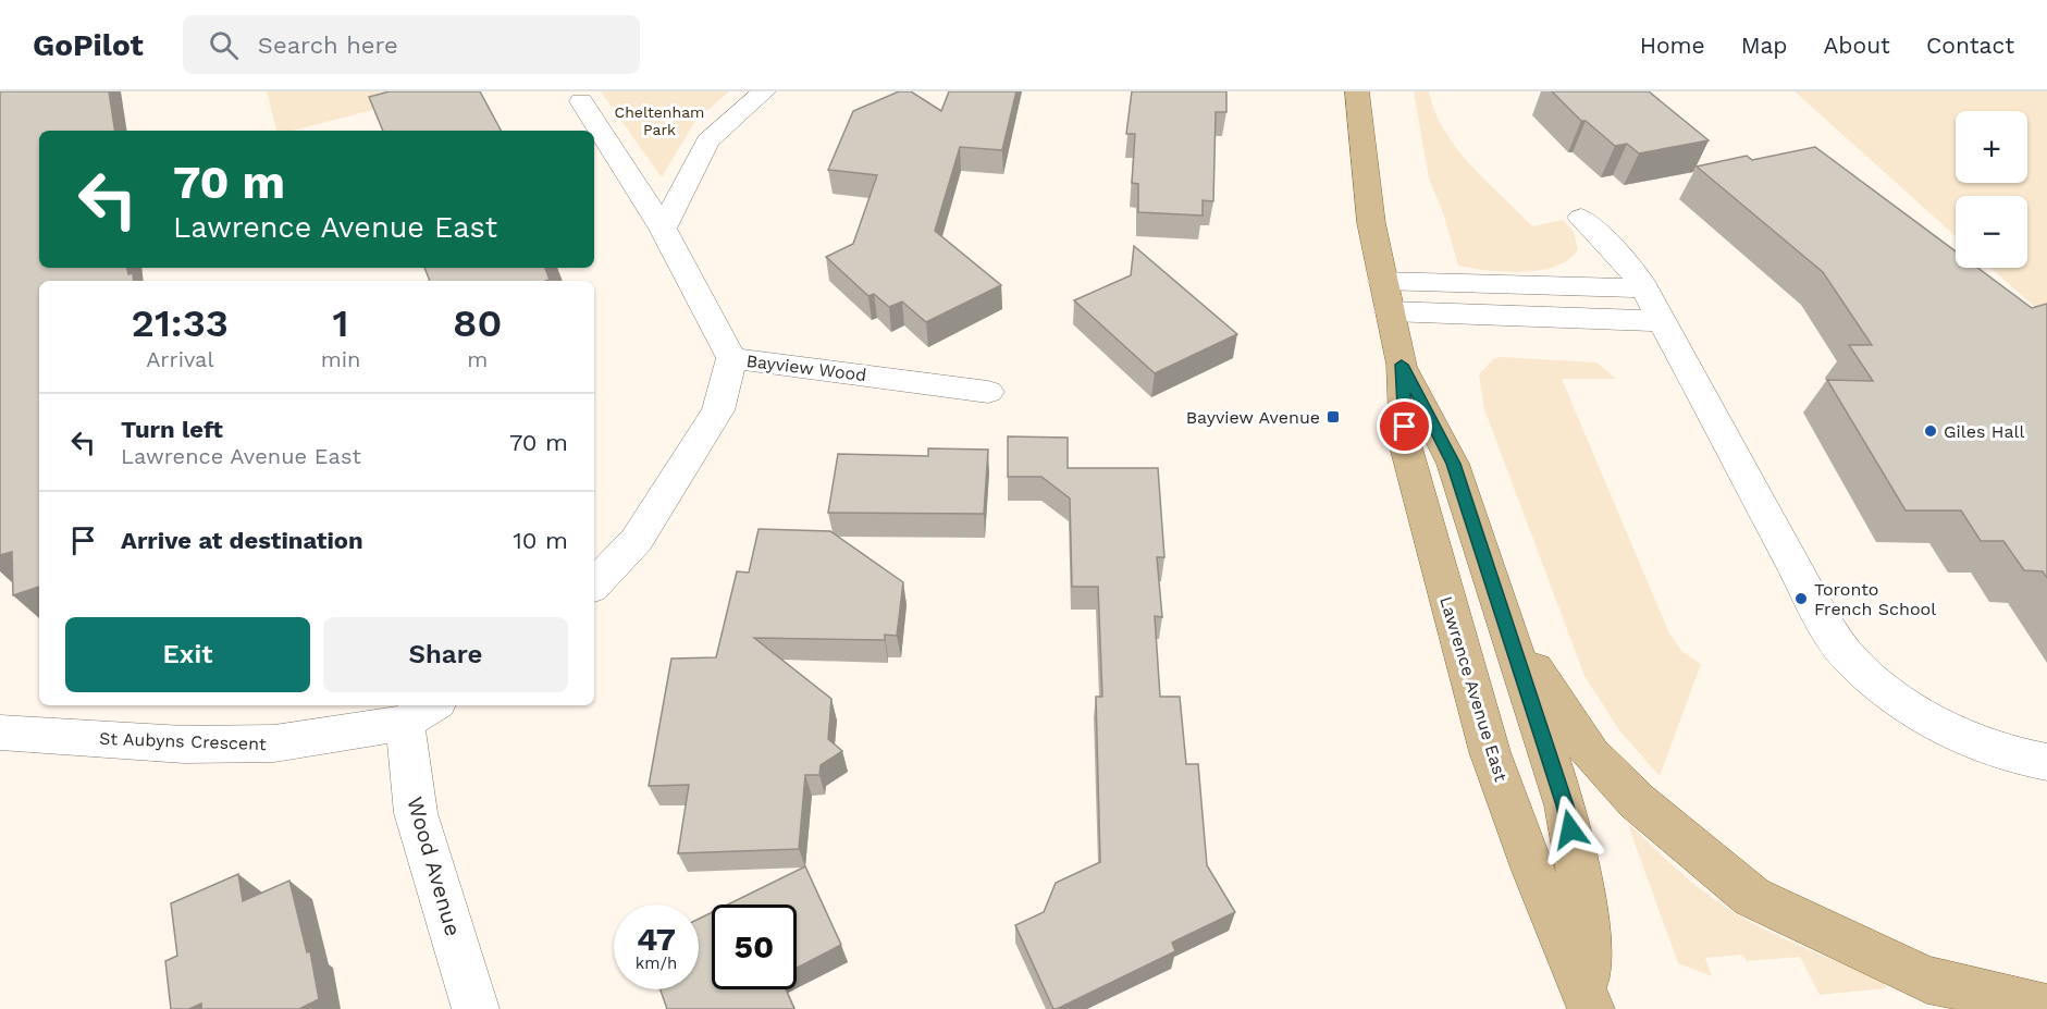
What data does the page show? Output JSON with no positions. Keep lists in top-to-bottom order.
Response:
{
  "streets": {
    "main road": ["Lawrence Avenue East"],
    "street": ["Bayview Wood", "St Aubyns Crescent", "Wood Avenue"]
  },
  "crossings": [
    ["St Aubyns Crescent", "Wood Avenue"]
  ],
  "parks": ["Cheltenham Park"],
  "places": {
    "transit": ["Bayview Avenue"],
    "other": ["Giles Hall", "Toronto French School"]
  },
  "page": {
    "header": "GoPilot",
    "search": "Search here",
    "nav": [
      "Home",
      "Map",
      "About",
      "Contact"
    ],
    "map_buttons": ["+", "−"],
    "turn": ["70 m", "Lawrence Avenue East"],
    "eta": [
      "21:33",
      "Arrival",
      "1",
      "min",
      "80",
      "m"
    ],
    "list": [
      {
        "name": "Turn left",
        "note": "Lawrence Avenue East",
        "value": "70 m"
      },
      {
        "name": "Arrive at destination",
        "value": "10 m"
      }
    ],
    "buttons": ["Exit", "Share"],
    "speed": "47 km/h",
    "limit": "50"
  }
}
